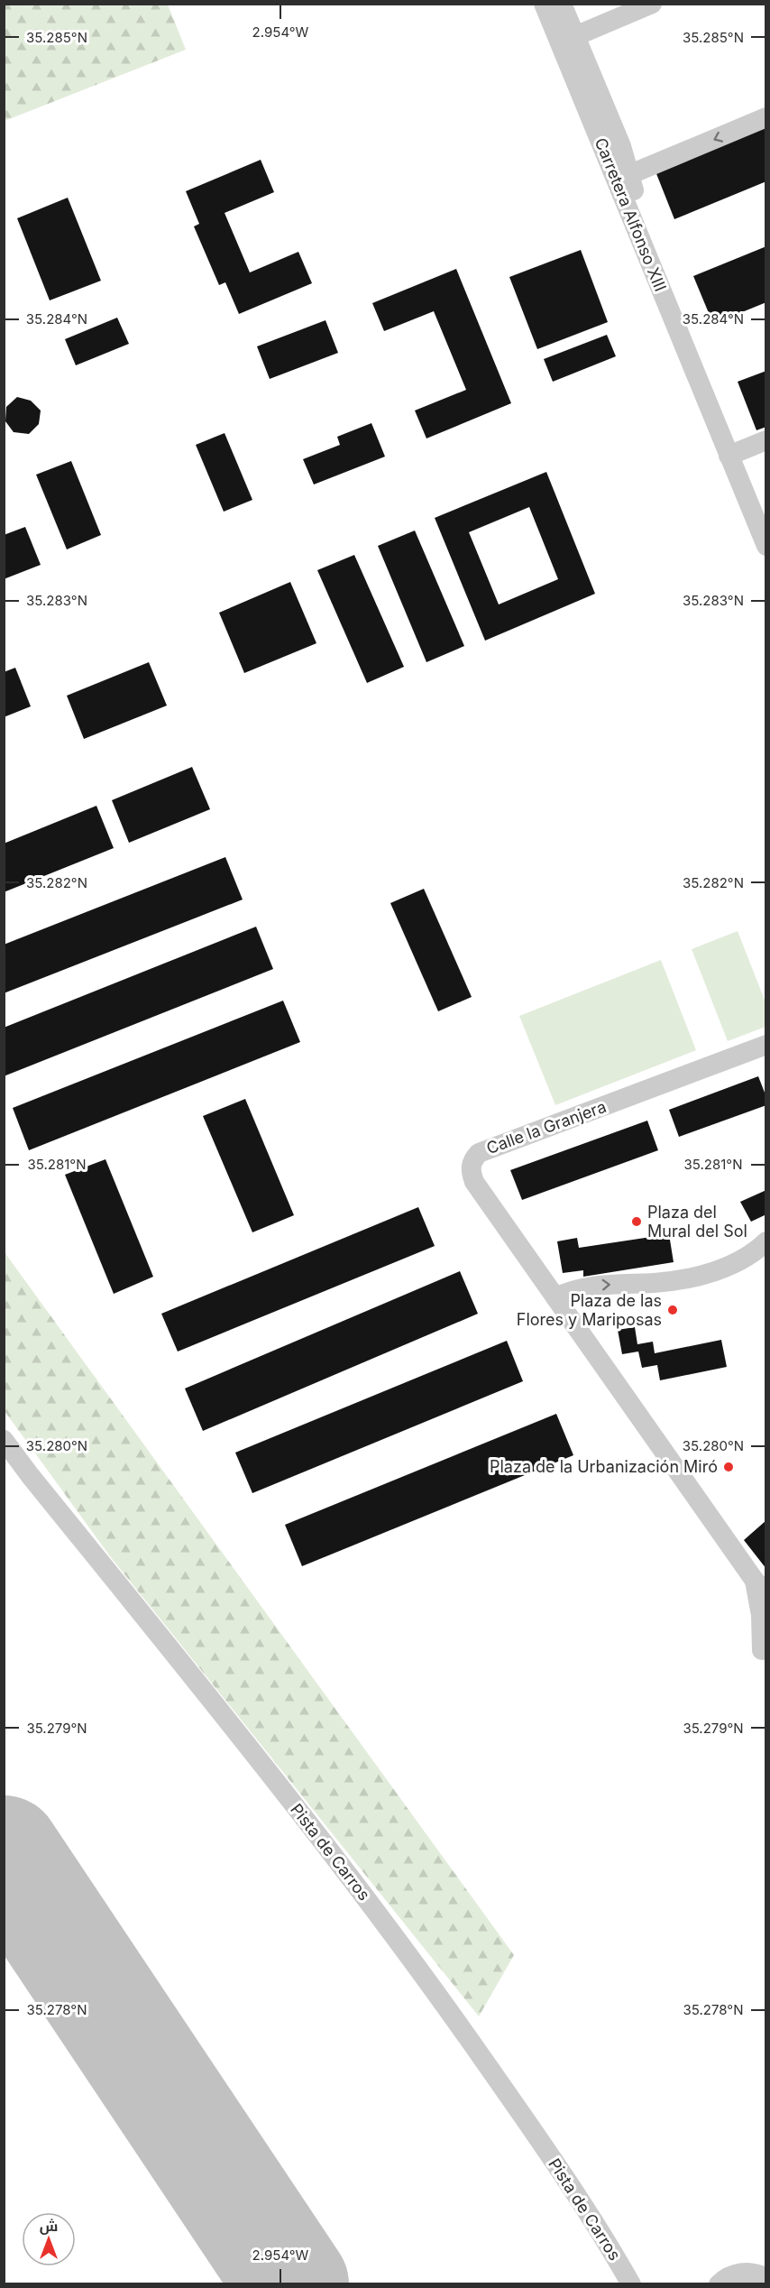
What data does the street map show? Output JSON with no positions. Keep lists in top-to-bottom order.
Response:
{
  "streets": {
    "street": ["Carretera Alfonso XIII", "Calle la Granjera", "Pista de Carros"]
  },
  "places": ["Plaza del Mural del Sol", "Plaza de las Flores y Mariposas", "Plaza de la Urbanización Miró"],
  "north": "top",
  "coordinates": [
    "2.954°W",
    "35.285°N",
    "35.284°N",
    "35.283°N",
    "35.282°N",
    "35.281°N",
    "35.280°N",
    "35.279°N",
    "35.278°N"
  ]
}
